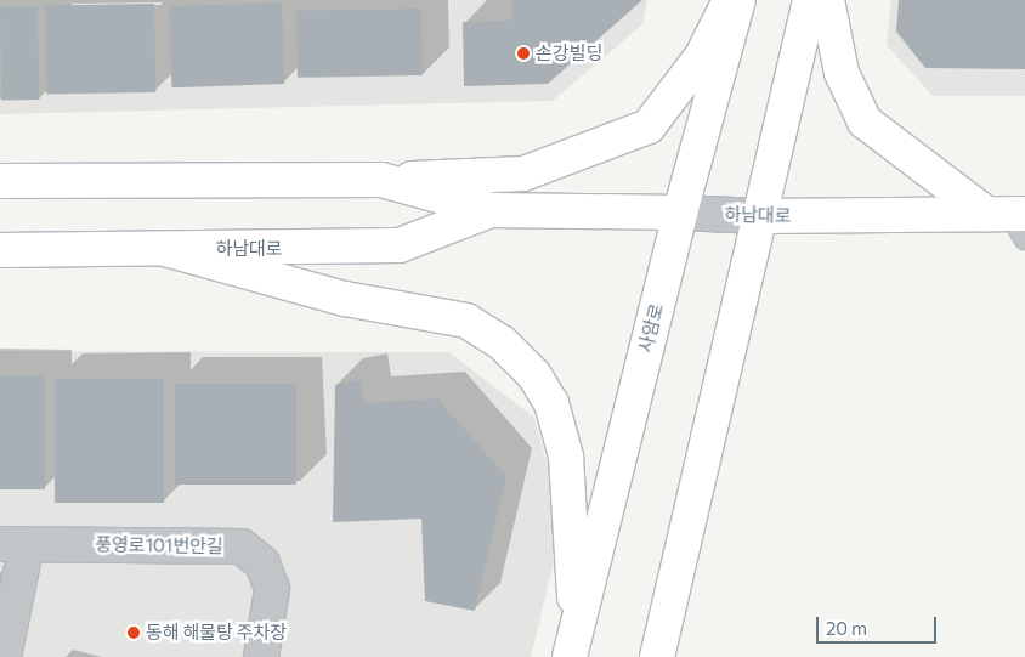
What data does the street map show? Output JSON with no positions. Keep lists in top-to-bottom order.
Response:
{
  "streets": {
    "main road": ["하남대로", "사암로"],
    "street": ["풍영로101번안길"]
  },
  "crossings": [
    ["하남대로", "사암로"]
  ],
  "places": ["손강빌딩", "동해 해물탕 주차장"],
  "scale_bar": "20 m"
}
